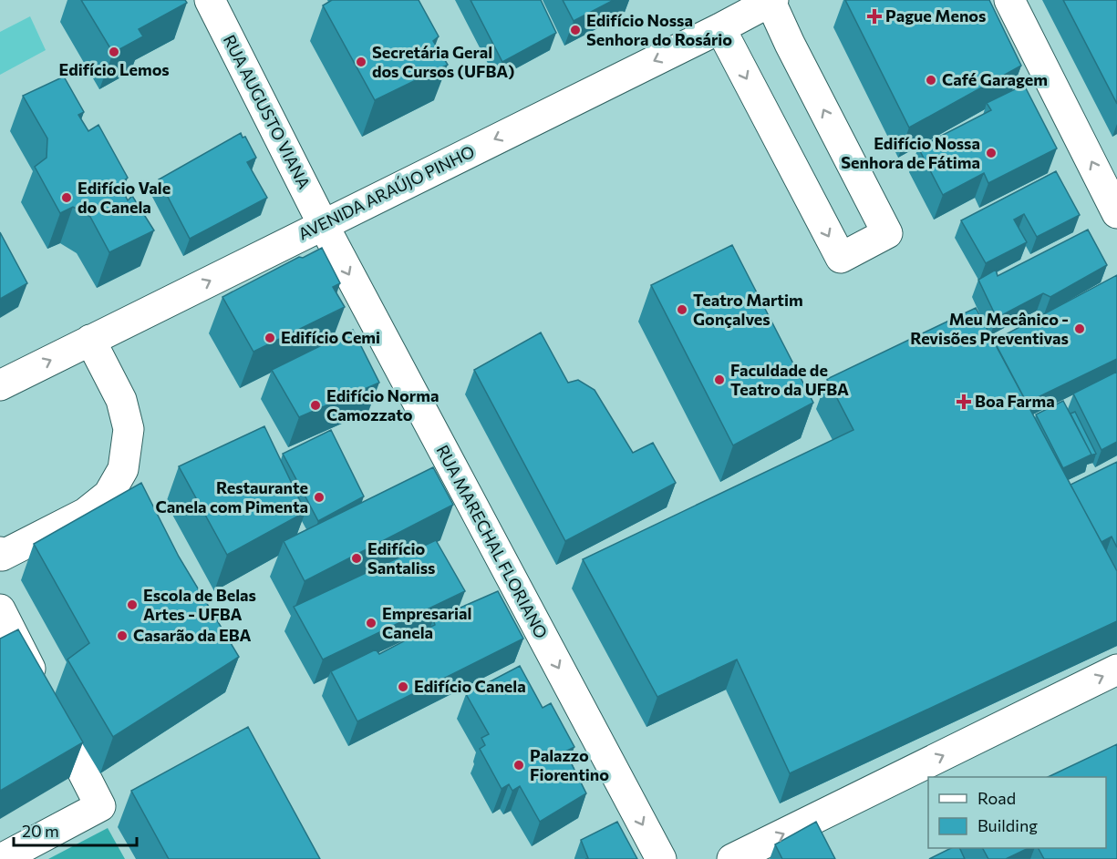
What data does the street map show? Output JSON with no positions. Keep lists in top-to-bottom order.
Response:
{
  "streets": {
    "street": ["RUA AUGUSTO VIANA", "AVENIDA ARAÚJO PINHO", "RUA MARECHAL FLORIANO"]
  },
  "crossings": [
    ["RUA AUGUSTO VIANA", "AVENIDA ARAÚJO PINHO"],
    ["RUA AUGUSTO VIANA", "RUA MARECHAL FLORIANO"],
    ["AVENIDA ARAÚJO PINHO", "RUA MARECHAL FLORIANO"]
  ],
  "one_way": ["RUA MARECHAL FLORIANO"],
  "places": {
    "health": ["Pague Menos", "Boa Farma"],
    "other": [
      "Edifício Nossa Senhora do Rosário",
      "Edifício Lemos",
      "Secretária Geral dos Cursos (UFBA)",
      "Café Garagem",
      "Edifício Nossa Senhora de Fátima",
      "Edifício Vale do Canela",
      "Teatro Martim Gonçalves",
      "Meu Mecânico - Revisões Preventivas",
      "Edifício Cemi",
      "Faculdade de Teatro da UFBA",
      "Edifício Norma Camozzato",
      "Restaurante Canela com Pimenta",
      "Edifício Santaliss",
      "Escola de Belas Artes - UFBA",
      "Empresarial Canela",
      "Casarão da EBA",
      "Edifício Canela",
      "Palazzo Fiorentino"
    ]
  },
  "legend": ["Road", "Building"],
  "scale_bar": "20 m"
}
